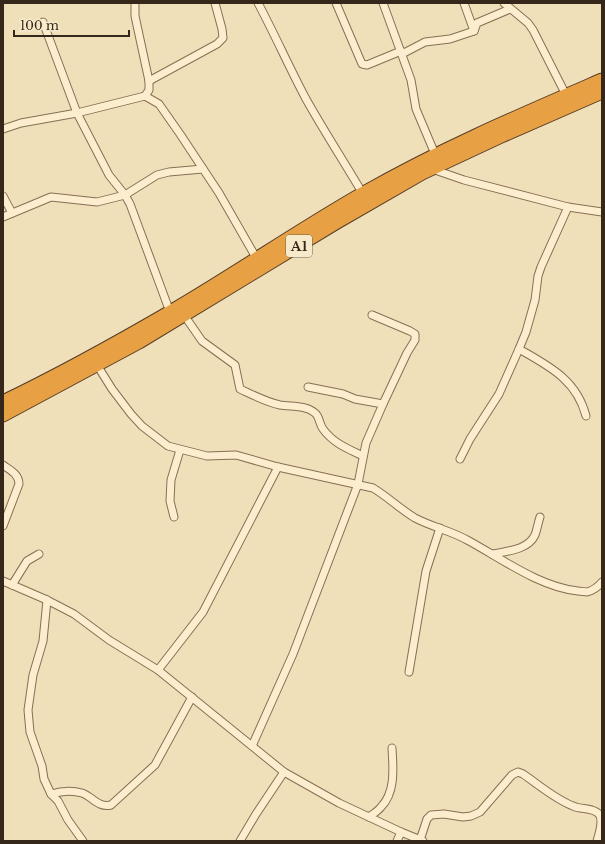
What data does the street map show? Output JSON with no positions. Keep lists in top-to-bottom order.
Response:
{
  "streets": {
    "highway": ["A1"]
  },
  "scale_bar": "100 m"
}
